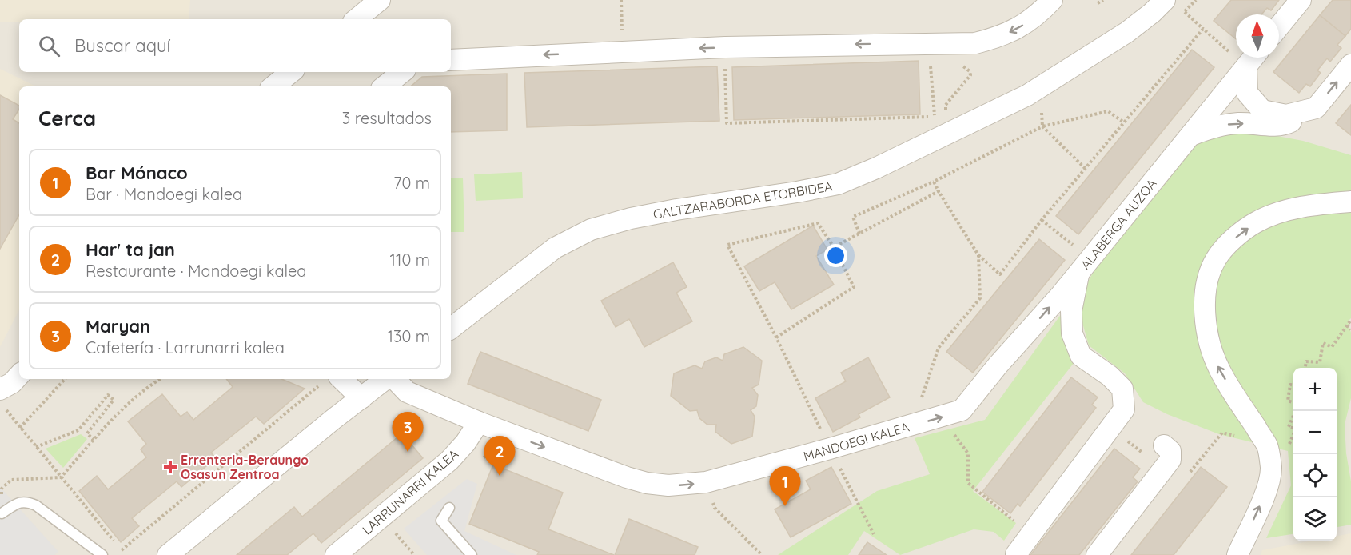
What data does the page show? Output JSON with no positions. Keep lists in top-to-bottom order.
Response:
{
  "streets": {
    "street": [
      "GALTZARABORDA ETORBIDEA",
      "ALABERGA AUZOA",
      "MANDOEGI KALEA",
      "LARRUNARRI KALEA"
    ]
  },
  "crossings": [
    ["ALABERGA AUZOA", "MANDOEGI KALEA"],
    ["MANDOEGI KALEA", "LARRUNARRI KALEA"]
  ],
  "one_way": ["MANDOEGI KALEA"],
  "places": {
    "health": ["Errenteria-Beraungo Osasun Zentroa"]
  },
  "north": "top",
  "page": {
    "search": "Buscar aquí",
    "heading": ["Cerca", "3 resultados"],
    "list": [
      {
        "mark": "1",
        "name": "Bar Mónaco",
        "note": "Bar · Mandoegi kalea",
        "value": "70 m"
      },
      {
        "mark": "2",
        "name": "Har' ta jan",
        "note": "Restaurante · Mandoegi kalea",
        "value": "110 m"
      },
      {
        "mark": "3",
        "name": "Maryan",
        "note": "Cafetería · Larrunarri kalea",
        "value": "130 m"
      }
    ],
    "map_buttons": ["+", "−"],
    "pins": ["3", "2", "1"]
  }
}
